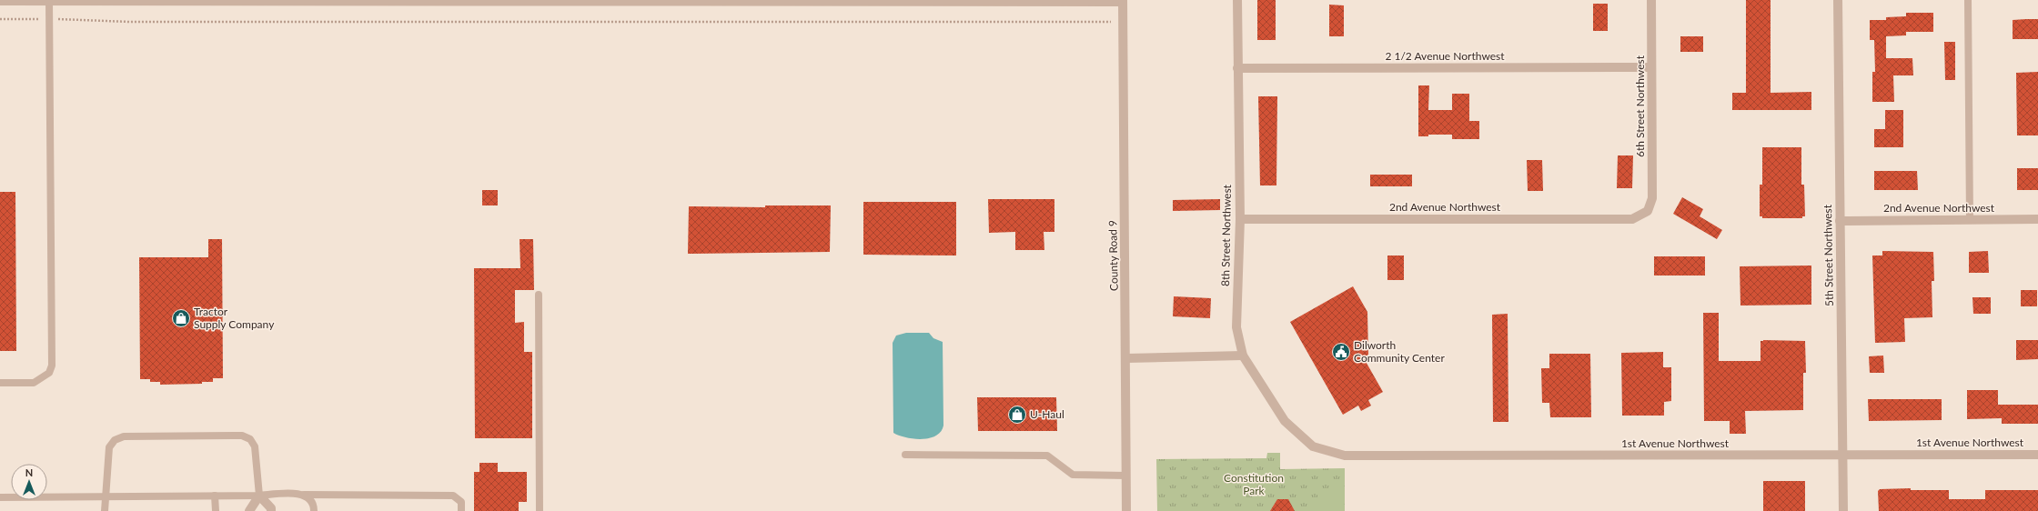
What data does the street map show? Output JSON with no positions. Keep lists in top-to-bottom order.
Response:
{
  "streets": {
    "street": [
      "2 1/2 Avenue Northwest",
      "6th Street Northwest",
      "2nd Avenue Northwest",
      "8th Street Northwest",
      "County Road 9",
      "5th Street Northwest",
      "1st Avenue Northwest"
    ]
  },
  "crossings": [
    ["2 1/2 Avenue Northwest", "6th Street Northwest"],
    ["2 1/2 Avenue Northwest", "8th Street Northwest"],
    ["6th Street Northwest", "2nd Avenue Northwest"],
    ["2nd Avenue Northwest", "8th Street Northwest"],
    ["2nd Avenue Northwest", "5th Street Northwest"],
    ["8th Street Northwest", "1st Avenue Northwest"],
    ["5th Street Northwest", "1st Avenue Northwest"]
  ],
  "parks": ["Constitution Park"],
  "places": {
    "shop": ["Tractor Supply Company", "U-Haul"],
    "public building": ["Dilworth Community Center"]
  },
  "north": "top"
}
